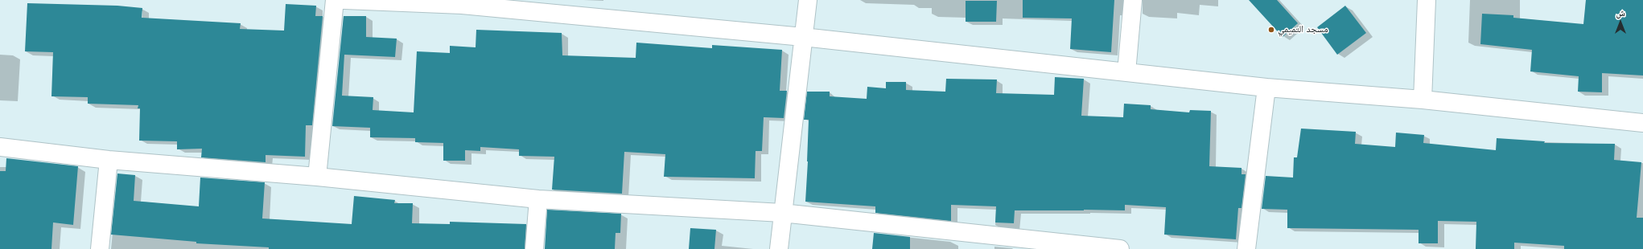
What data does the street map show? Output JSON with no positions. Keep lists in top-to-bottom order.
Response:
{
  "places": ["مسجد التميمي"],
  "north": "top"
}
